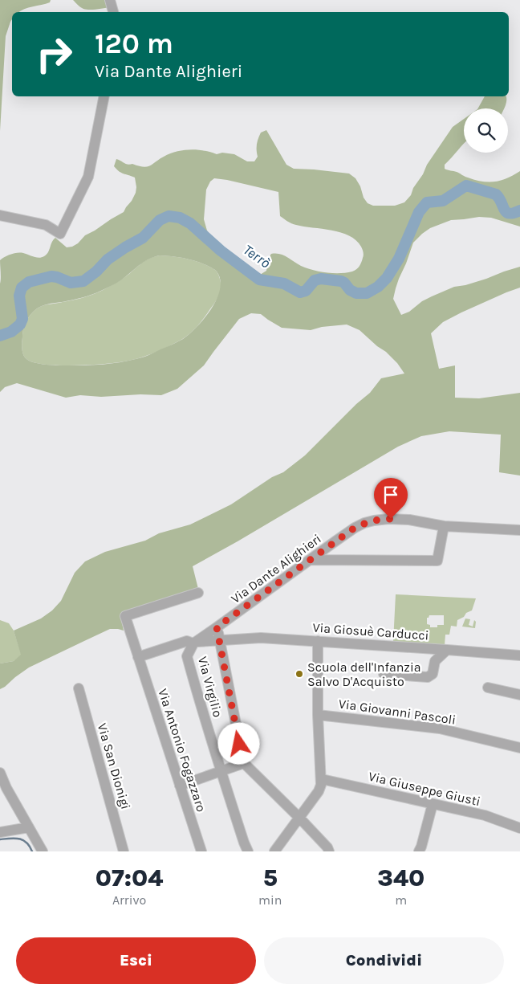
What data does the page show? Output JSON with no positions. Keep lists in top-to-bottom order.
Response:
{
  "streets": {
    "street": [
      "Via Dante Alighieri",
      "Via Giosuè Carducci",
      "Via Virgilio",
      "Via Giovanni Pascoli",
      "Via Antonio Fogazzaro",
      "Via San Dionigi",
      "Via Giuseppe Giusti"
    ]
  },
  "crossings": [
    ["Via Dante Alighieri", "Via Giosuè Carducci"],
    ["Via Dante Alighieri", "Via Virgilio"],
    ["Via Giosuè Carducci", "Via Virgilio"]
  ],
  "water": ["Terrò"],
  "places": ["Scuola dell'Infanzia Salvo D'Acquisto"],
  "page": {
    "turn": ["120 m", "Via Dante Alighieri"],
    "eta": [
      "07:04",
      "Arrivo",
      "5",
      "min",
      "340",
      "m"
    ],
    "buttons": ["Esci", "Condividi"]
  }
}
